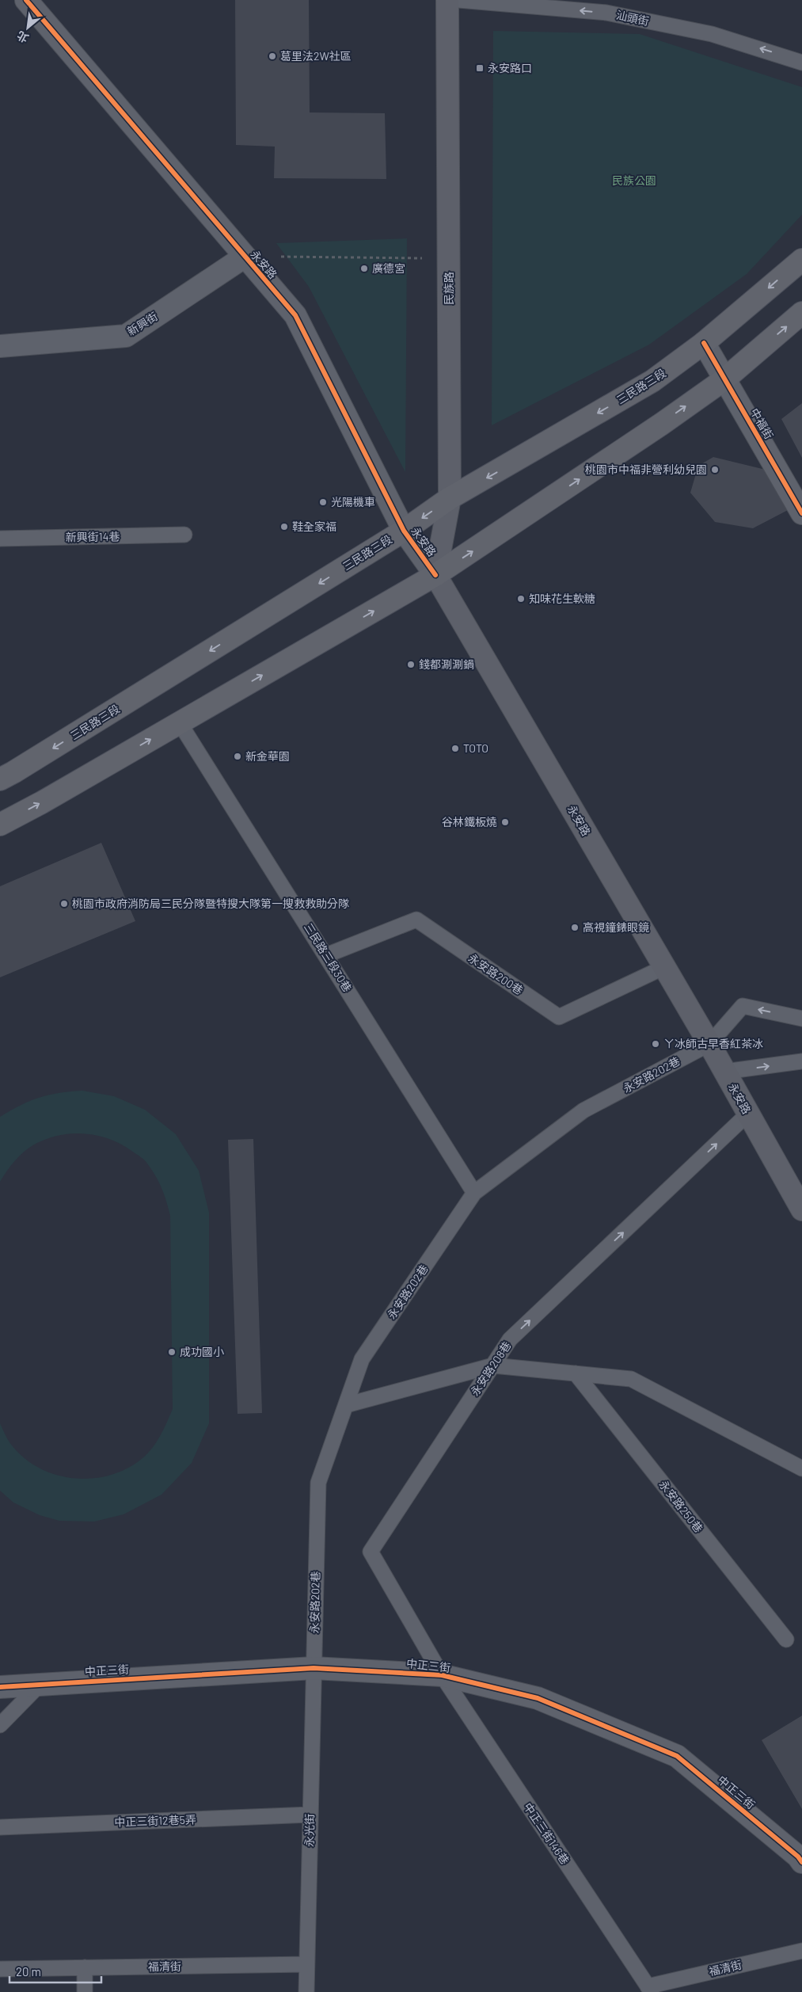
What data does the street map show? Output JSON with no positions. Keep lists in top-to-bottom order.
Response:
{
  "streets": {
    "main road": ["永安路", "民族路", "三民路三段"],
    "street": ["新興街", "中福街", "中正三街"],
    "lane": [
      "汕頭街",
      "新興街14巷",
      "三民路三段30巷",
      "永安路200巷",
      "永安路202巷",
      "永安路208巷",
      "永安路250巷",
      "中正三街12巷5弄",
      "永光街",
      "中正三街146巷",
      "福清街"
    ]
  },
  "crossings": [
    ["永安路", "民族路"],
    ["永安路", "新興街"],
    ["永安路", "三民路三段"],
    ["永安路", "永安路200巷"],
    ["永安路", "永安路202巷"],
    ["永安路", "永安路208巷"],
    ["民族路", "三民路三段"],
    ["三民路三段", "中福街"],
    ["三民路三段30巷", "永安路200巷"],
    ["三民路三段30巷", "永安路202巷"],
    ["永安路202巷", "中正三街"],
    ["永安路202巷", "永光街"],
    ["永安路208巷", "中正三街"],
    ["永安路208巷", "中正三街146巷"],
    ["中正三街", "永光街"],
    ["中正三街", "中正三街146巷"],
    ["中正三街12巷5弄", "永光街"],
    ["永光街", "福清街"],
    ["中正三街146巷", "福清街"]
  ],
  "one_way": ["汕頭街", "永安路208巷"],
  "parks": ["民族公園"],
  "places": {
    "other": [
      "葛里法2W社區",
      "廣德宮",
      "桃園市中福非營利幼兒園",
      "光陽機車",
      "鞋全家福",
      "知味花生軟糖",
      "錢都涮涮鍋",
      "TOTO",
      "新金華園",
      "谷林鐵板燒",
      "桃園市政府消防局三民分隊暨特搜大隊第一搜救救助分隊",
      "高視鐘錶眼鏡",
      "ㄚ冰師古早香紅茶冰",
      "成功國小"
    ],
    "transit": ["永安路口"]
  },
  "scale_bar": "20 m",
  "north": "bottom left"
}
